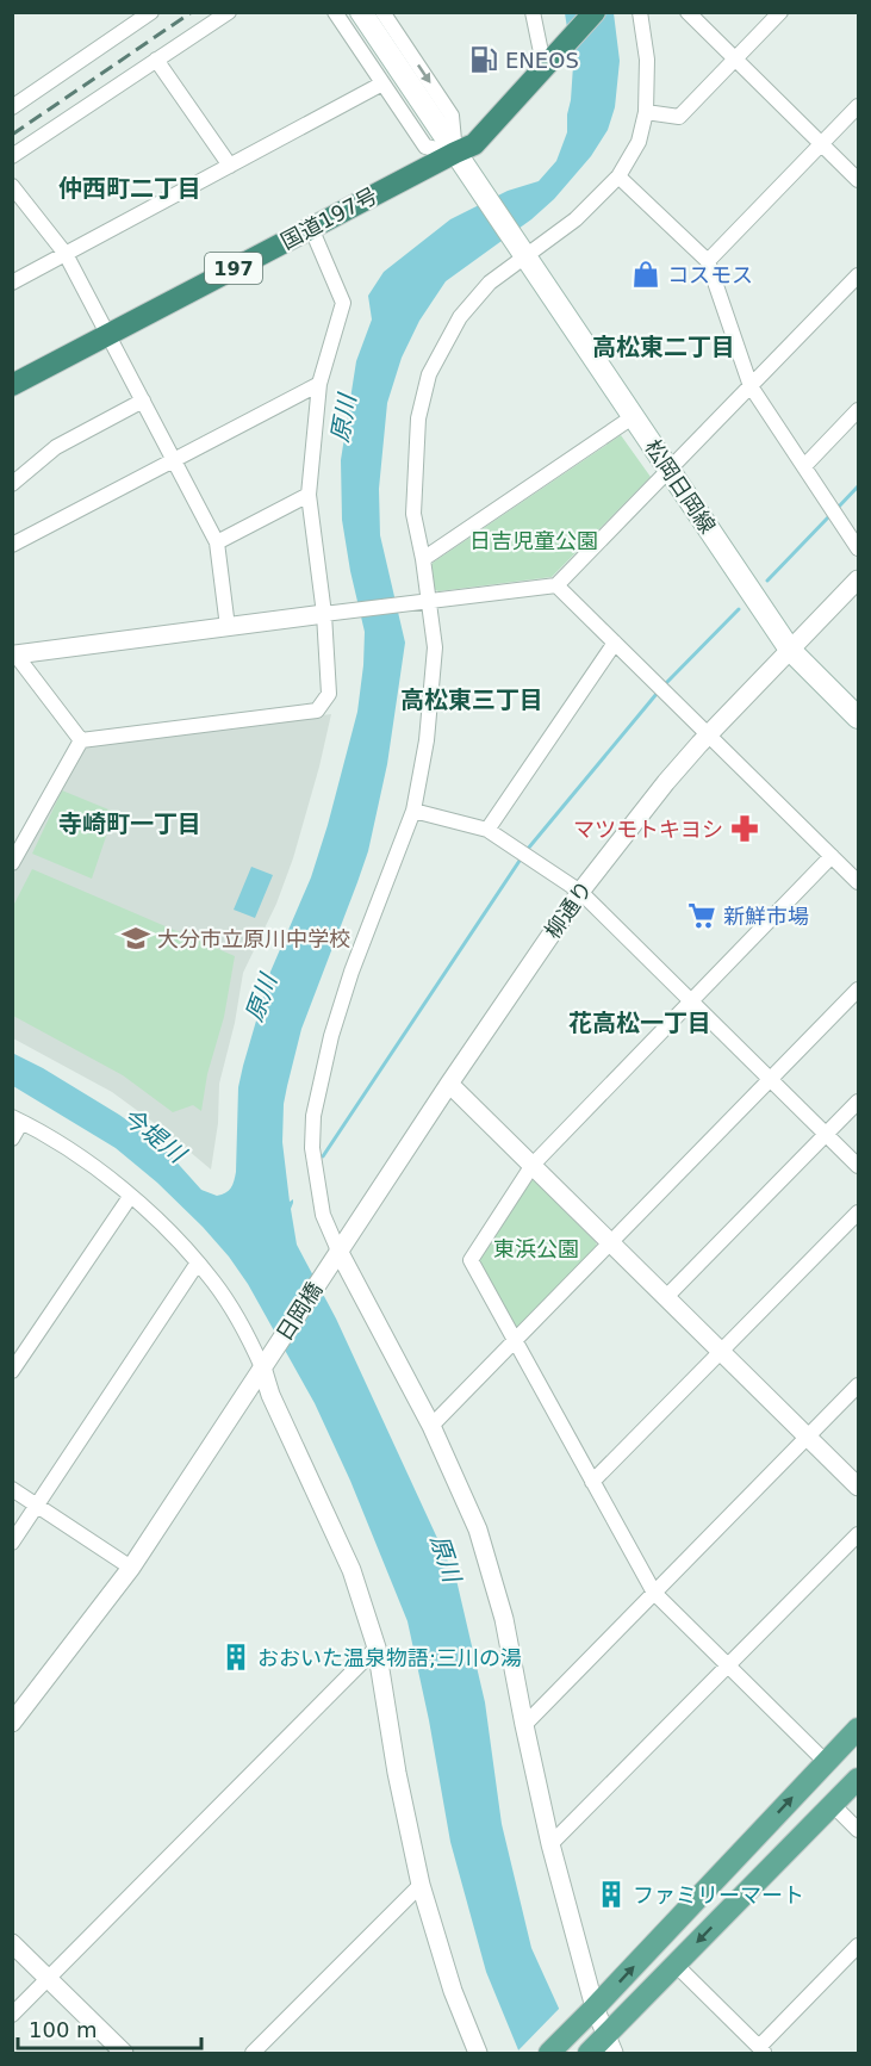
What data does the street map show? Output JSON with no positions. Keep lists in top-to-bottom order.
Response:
{
  "streets": {
    "highway": ["国道197号", "197"],
    "main road": ["松岡日岡線"],
    "street": ["柳通り", "日岡橋"]
  },
  "crossings": [
    ["国道197号", "松岡日岡線"],
    ["松岡日岡線", "柳通り"],
    ["柳通り", "日岡橋"]
  ],
  "districts": [
    "仲西町二丁目",
    "高松東二丁目",
    "高松東三丁目",
    "寺崎町一丁目",
    "花高松一丁目"
  ],
  "water": ["原川", "今堤川"],
  "parks": ["日吉児童公園", "東浜公園"],
  "places": {
    "fuel station": ["ENEOS"],
    "shop": ["コスモス"],
    "pharmacy": ["マツモトキヨシ"],
    "supermarket": ["新鮮市場"],
    "school or university": ["大分市立原川中学校"],
    "building": ["おおいた温泉物語;三川の湯", "ファミリーマート"]
  },
  "scale_bar": "100 m"
}
